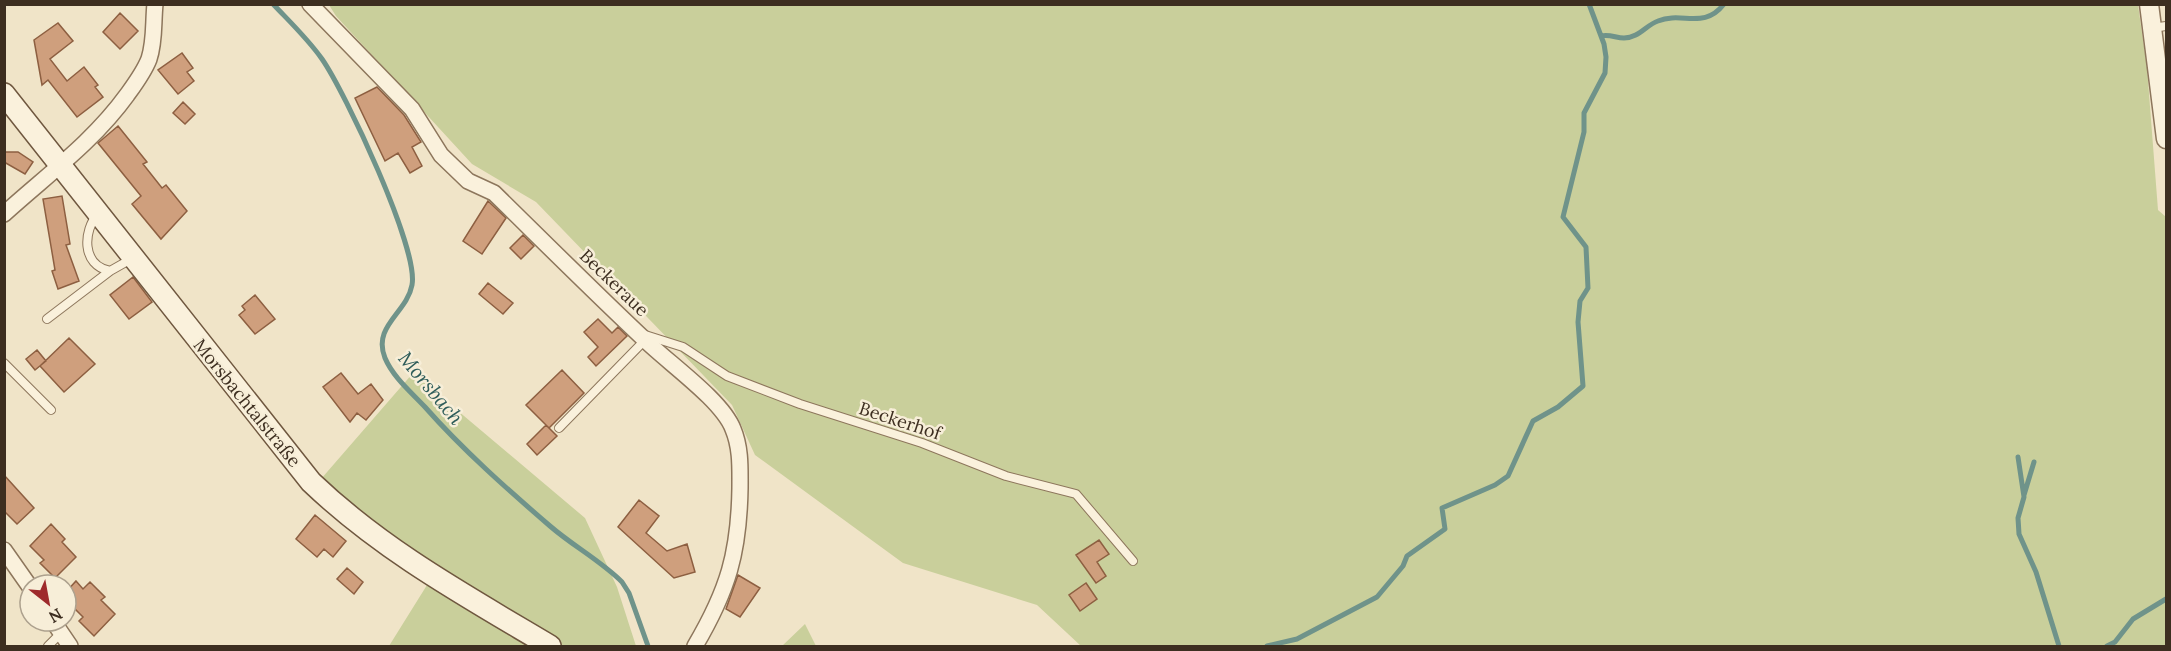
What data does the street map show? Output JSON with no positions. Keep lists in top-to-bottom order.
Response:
{
  "streets": {
    "main road": ["Morsbachtalstraße"],
    "street": ["Beckeraue"],
    "lane": ["Beckerhof"]
  },
  "crossings": [
    ["Beckeraue", "Beckerhof"]
  ],
  "water": ["Morsbach"],
  "north": "bottom right"
}
